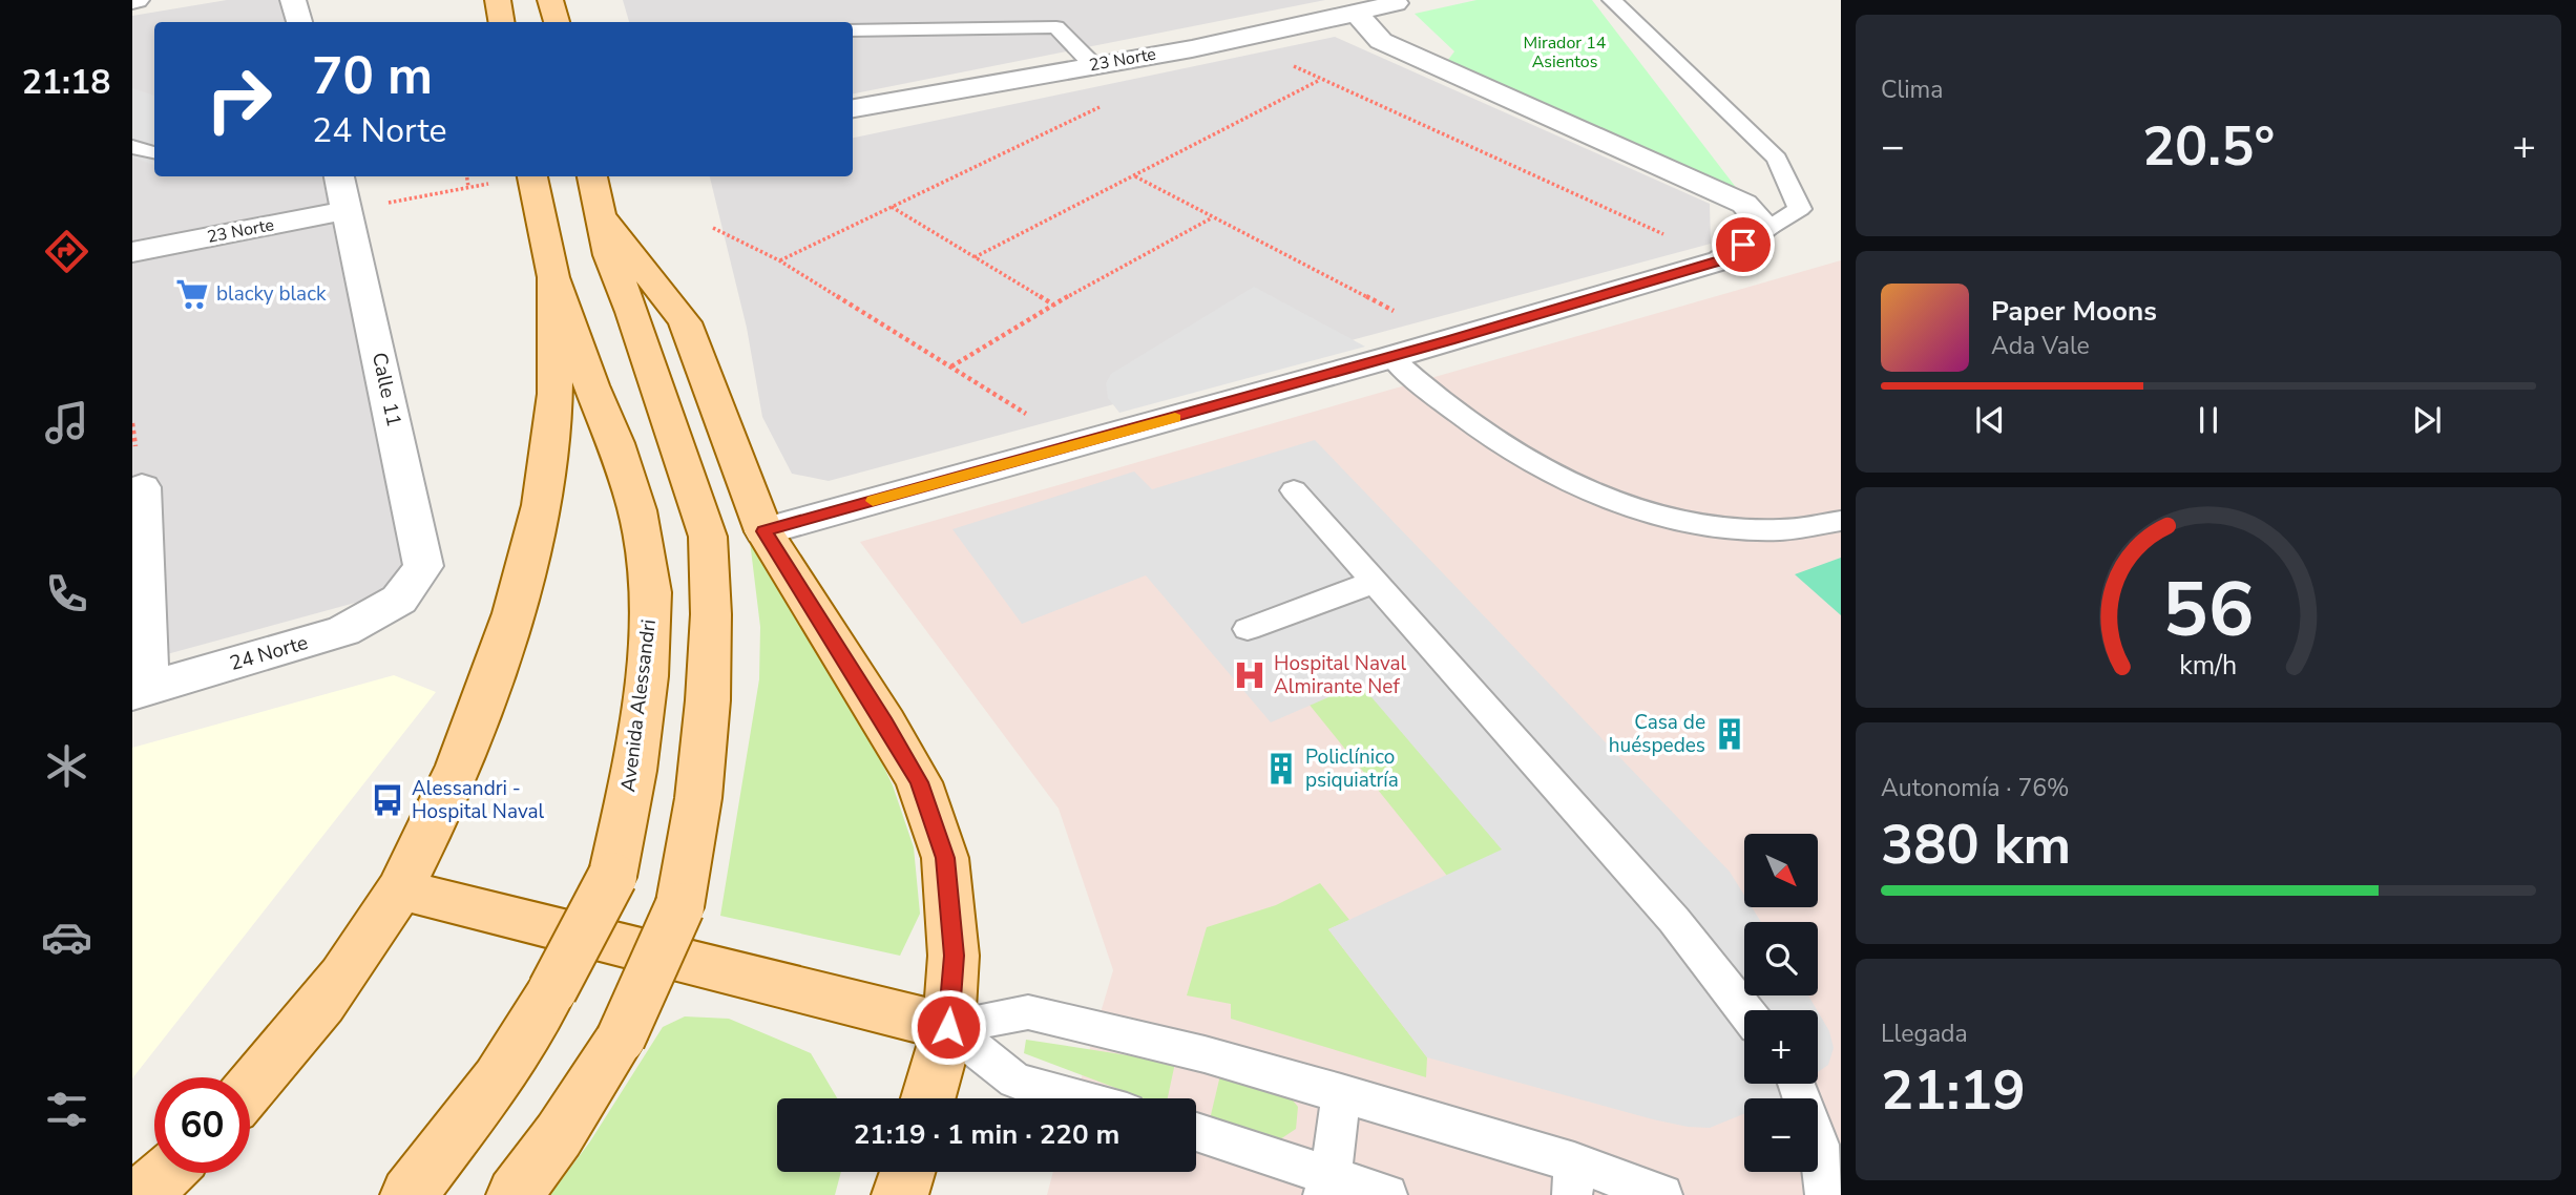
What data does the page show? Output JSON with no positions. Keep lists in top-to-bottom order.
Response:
{
  "streets": {
    "main road": ["Avenida Alessandri"],
    "street": ["23 Norte", "Calle 11", "24 Norte"]
  },
  "crossings": [
    ["23 Norte", "Calle 11"],
    ["Calle 11", "24 Norte"]
  ],
  "parks": ["Mirador 14 Asientos"],
  "places": {
    "supermarket": ["blacky black"],
    "hospital": ["Hospital Naval Almirante Nef"],
    "building": ["Casa de huéspedes", "Policlínico psiquiatría"],
    "bus stop": ["Alessandri - Hospital Naval"]
  },
  "north": "bottom right",
  "page": {
    "tabs": "21:18",
    "tile": [
      "Clima",
      ["Autonomía · 76%", "380 km"],
      ["Llegada", "21:19"]
    ],
    "turn": ["70 m", "24 Norte"],
    "heat": ["−", "20.5°", "+"],
    "song": ["Paper Moons", "Ada Vale"],
    "map_buttons": ["+", "−"],
    "limit": "60",
    "trip": "21:19 · 1 min · 220 m",
    "gauge": ["56", "km/h"]
  }
}
